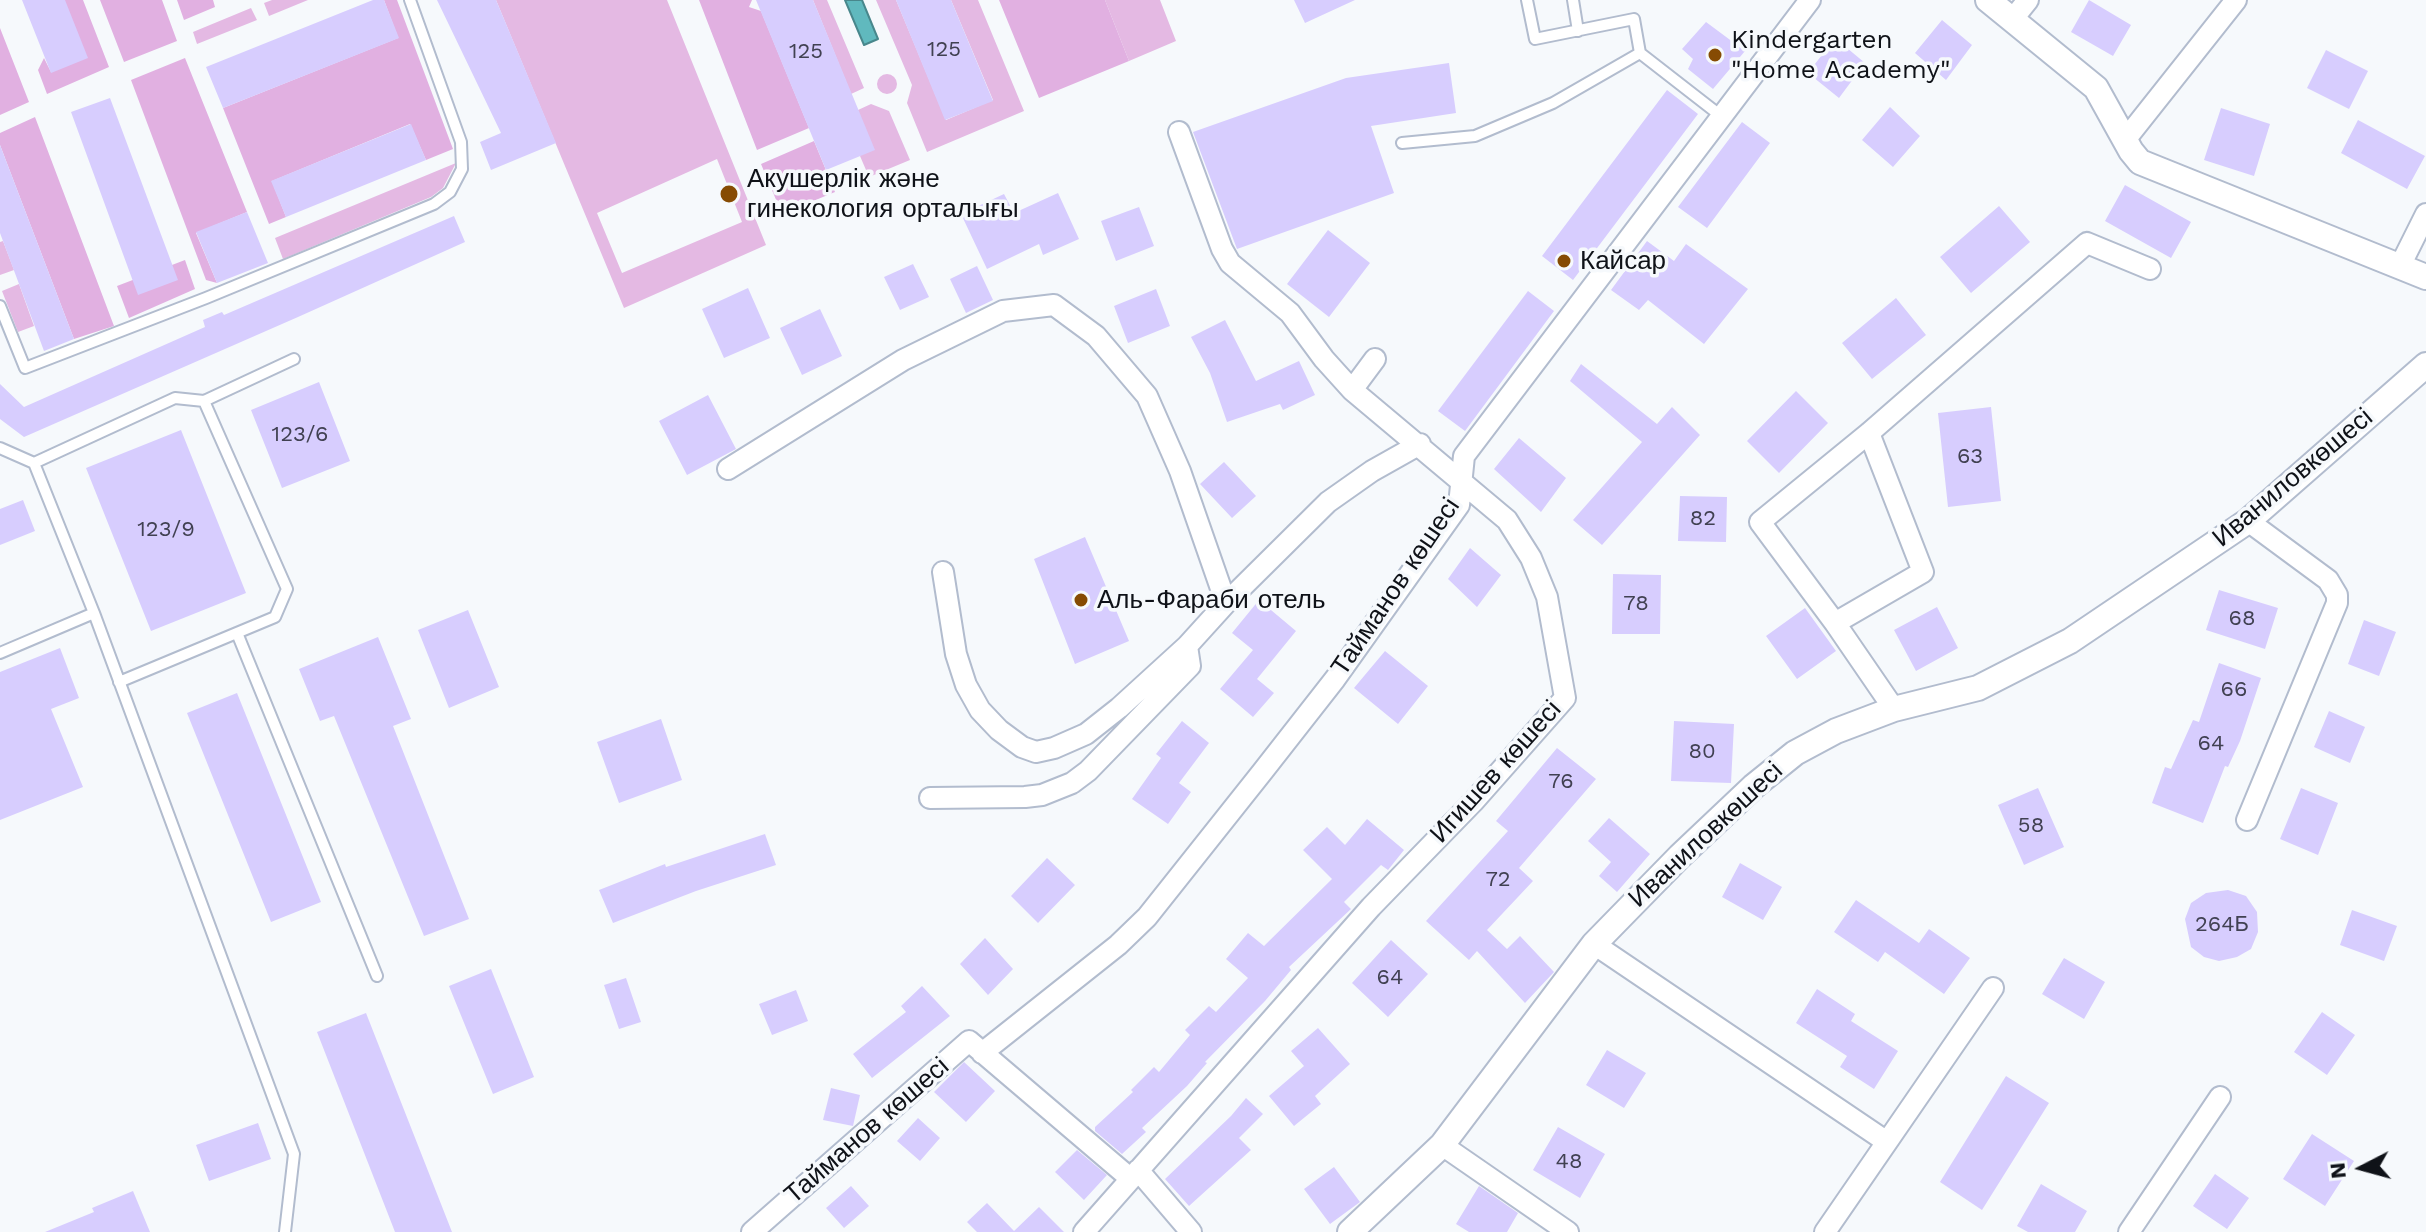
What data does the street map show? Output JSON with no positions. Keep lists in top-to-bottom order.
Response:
{
  "streets": {
    "street": ["Иваниловкөшесі", "Тайманов көшесі", "Игишев көшесі"]
  },
  "crossings": [
    ["Тайманов көшесі", "Игишев көшесі"]
  ],
  "places": [
    "Kindergarten \"Home Academy\"",
    "Акушерлік және гинекология орталығы",
    "Кайсар",
    "Аль-Фараби отель"
  ],
  "house_numbers": [
    "125",
    "125",
    "123/6",
    "63",
    "82",
    "123/9",
    "78",
    "68",
    "66",
    "64",
    "80",
    "76",
    "58",
    "72",
    "264Б",
    "64",
    "48"
  ],
  "north": "left"
}
